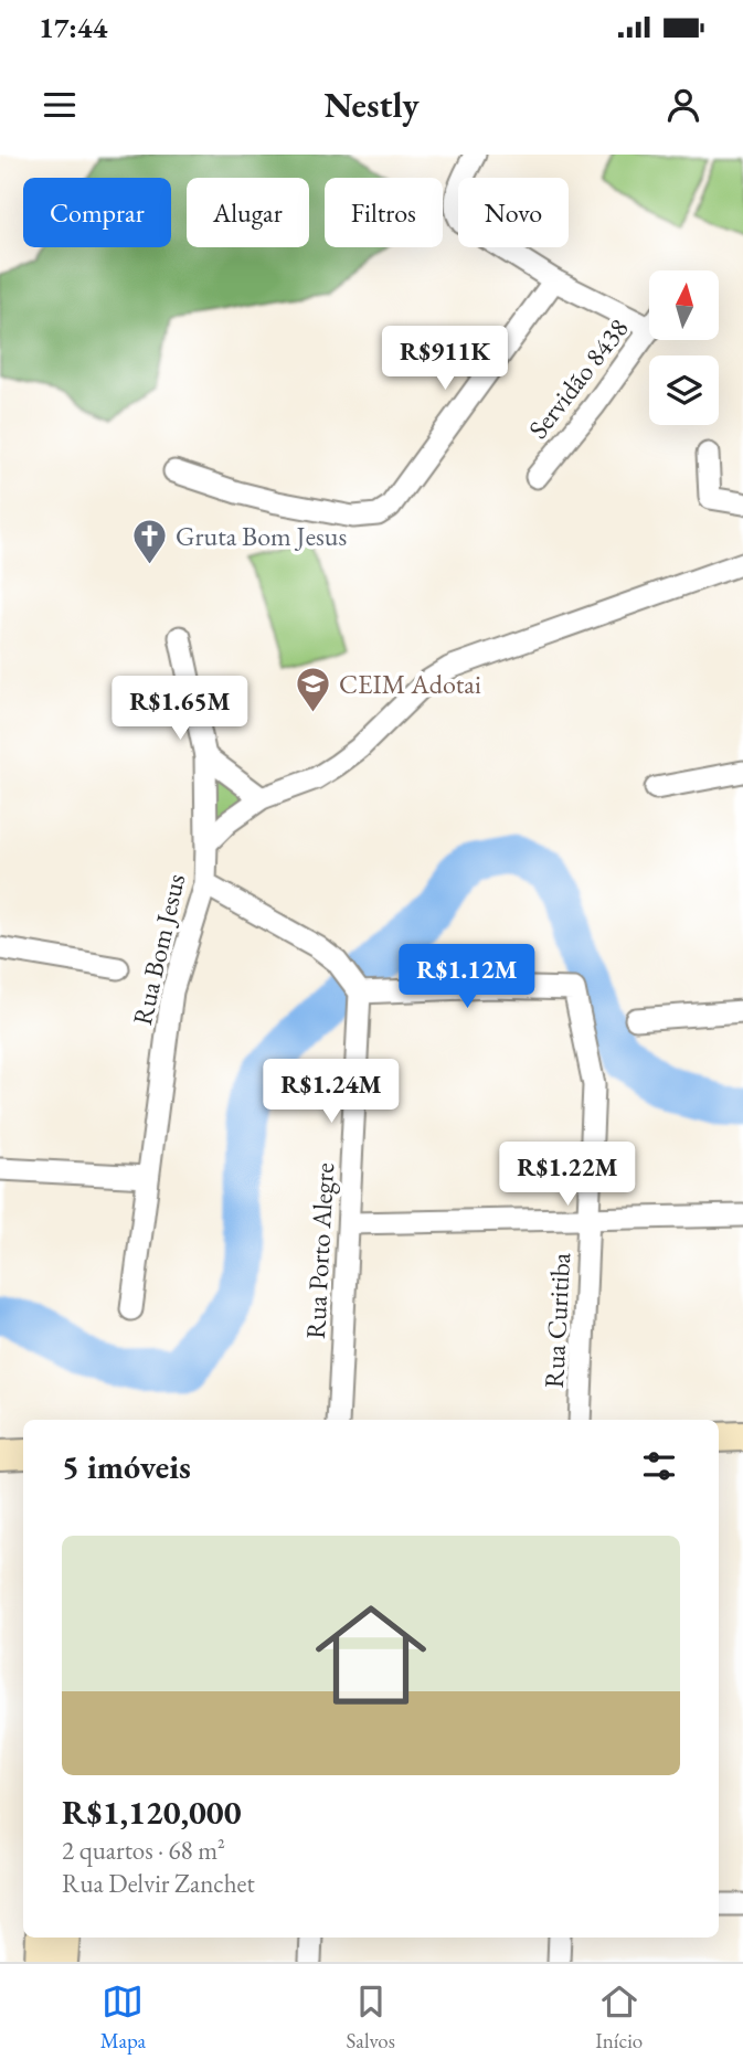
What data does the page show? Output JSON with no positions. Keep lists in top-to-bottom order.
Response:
{
  "streets": {
    "street": [
      "Servidão 8438",
      "Rua Bom Jesus",
      "Rua Porto Alegre",
      "Rua Curitiba"
    ]
  },
  "crossings": [
    ["Rua Porto Alegre", "Rua Curitiba"]
  ],
  "places": {
    "church": ["Gruta Bom Jesus"],
    "school or university": ["CEIM Adotai"]
  },
  "north": "top",
  "page": {
    "status": "17:44",
    "header": "Nestly",
    "chip": [
      "Comprar",
      "Alugar",
      "Filtros",
      "Novo"
    ],
    "price": [
      "R$911K",
      "R$1.65M",
      "R$1.12M",
      "R$1.24M",
      "R$1.22M"
    ],
    "heading": "5 imóveis",
    "list": [
      {
        "name": "R$1,120,000",
        "note": "2 quartos · 68 m² · Rua Delvir Zanchet"
      }
    ],
    "tabs": ["Mapa", "Salvos", "Início"]
  }
}
